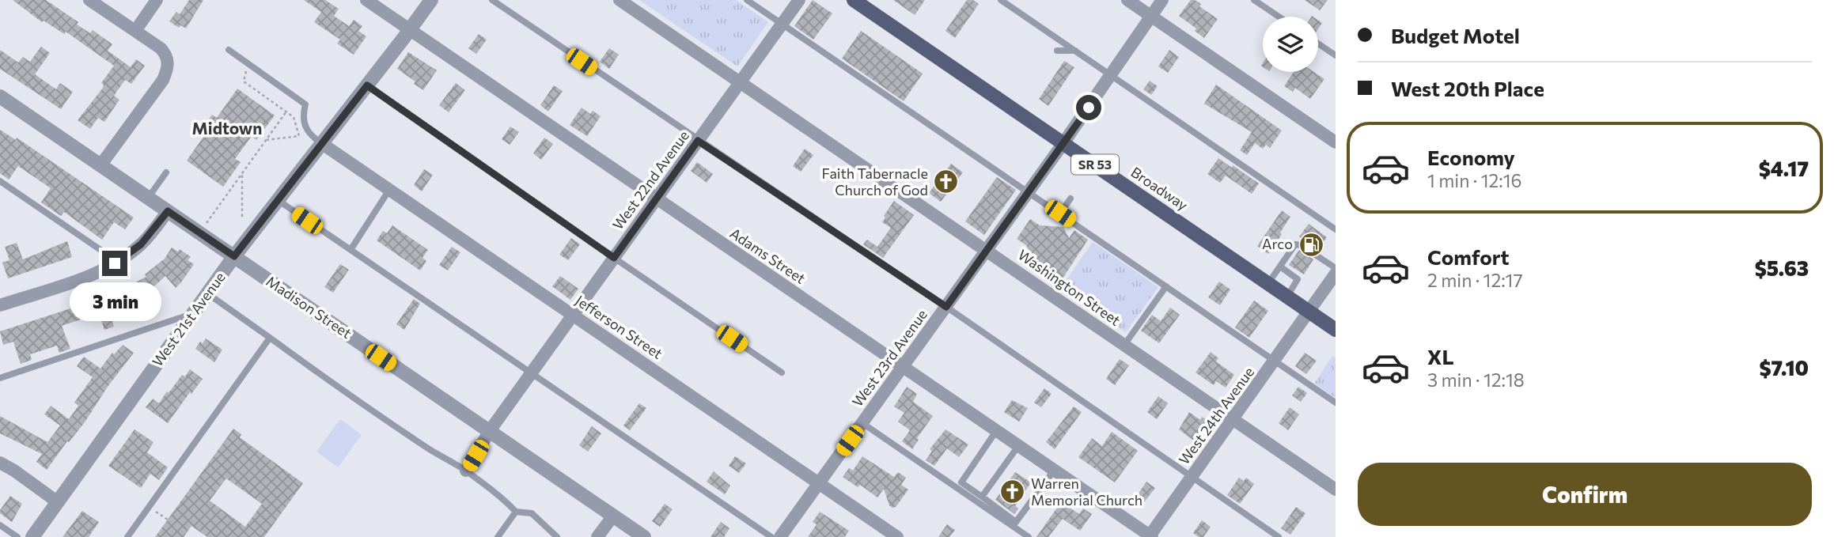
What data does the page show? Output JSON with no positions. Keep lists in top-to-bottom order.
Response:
{
  "streets": {
    "main road": ["SR 53", "Broadway"],
    "street": [
      "West 22nd Avenue",
      "Adams Street",
      "Washington Street",
      "Madison Street",
      "West 21st Avenue",
      "Jefferson Street",
      "West 23rd Avenue",
      "West 24th Avenue"
    ]
  },
  "crossings": [
    ["West 22nd Avenue", "Adams Street"],
    ["West 22nd Avenue", "Washington Street"],
    ["West 22nd Avenue", "Madison Street"],
    ["West 22nd Avenue", "Jefferson Street"],
    ["Broadway", "West 23rd Avenue"],
    ["Broadway", "West 24th Avenue"],
    ["Adams Street", "West 21st Avenue"],
    ["Adams Street", "West 23rd Avenue"],
    ["Adams Street", "West 24th Avenue"],
    ["Washington Street", "West 23rd Avenue"],
    ["Washington Street", "West 24th Avenue"],
    ["Madison Street", "West 21st Avenue"],
    ["West 21st Avenue", "Jefferson Street"],
    ["Jefferson Street", "West 23rd Avenue"]
  ],
  "districts": ["Midtown"],
  "places": {
    "church": ["Faith Tabernacle Church of God", "Warren Memorial Church"],
    "fuel station": ["Arco"]
  },
  "page": {
    "banner": ["Budget Motel", "West 20th Place"],
    "list": [
      {
        "name": "Economy",
        "note": "1 min · 12:16",
        "value": "$4.17"
      },
      {
        "name": "Comfort",
        "note": "2 min · 12:17",
        "value": "$5.63"
      },
      {
        "name": "XL",
        "note": "3 min · 12:18",
        "value": "$7.10"
      }
    ],
    "bubble": "3 min",
    "buttons": "Confirm"
  }
}
